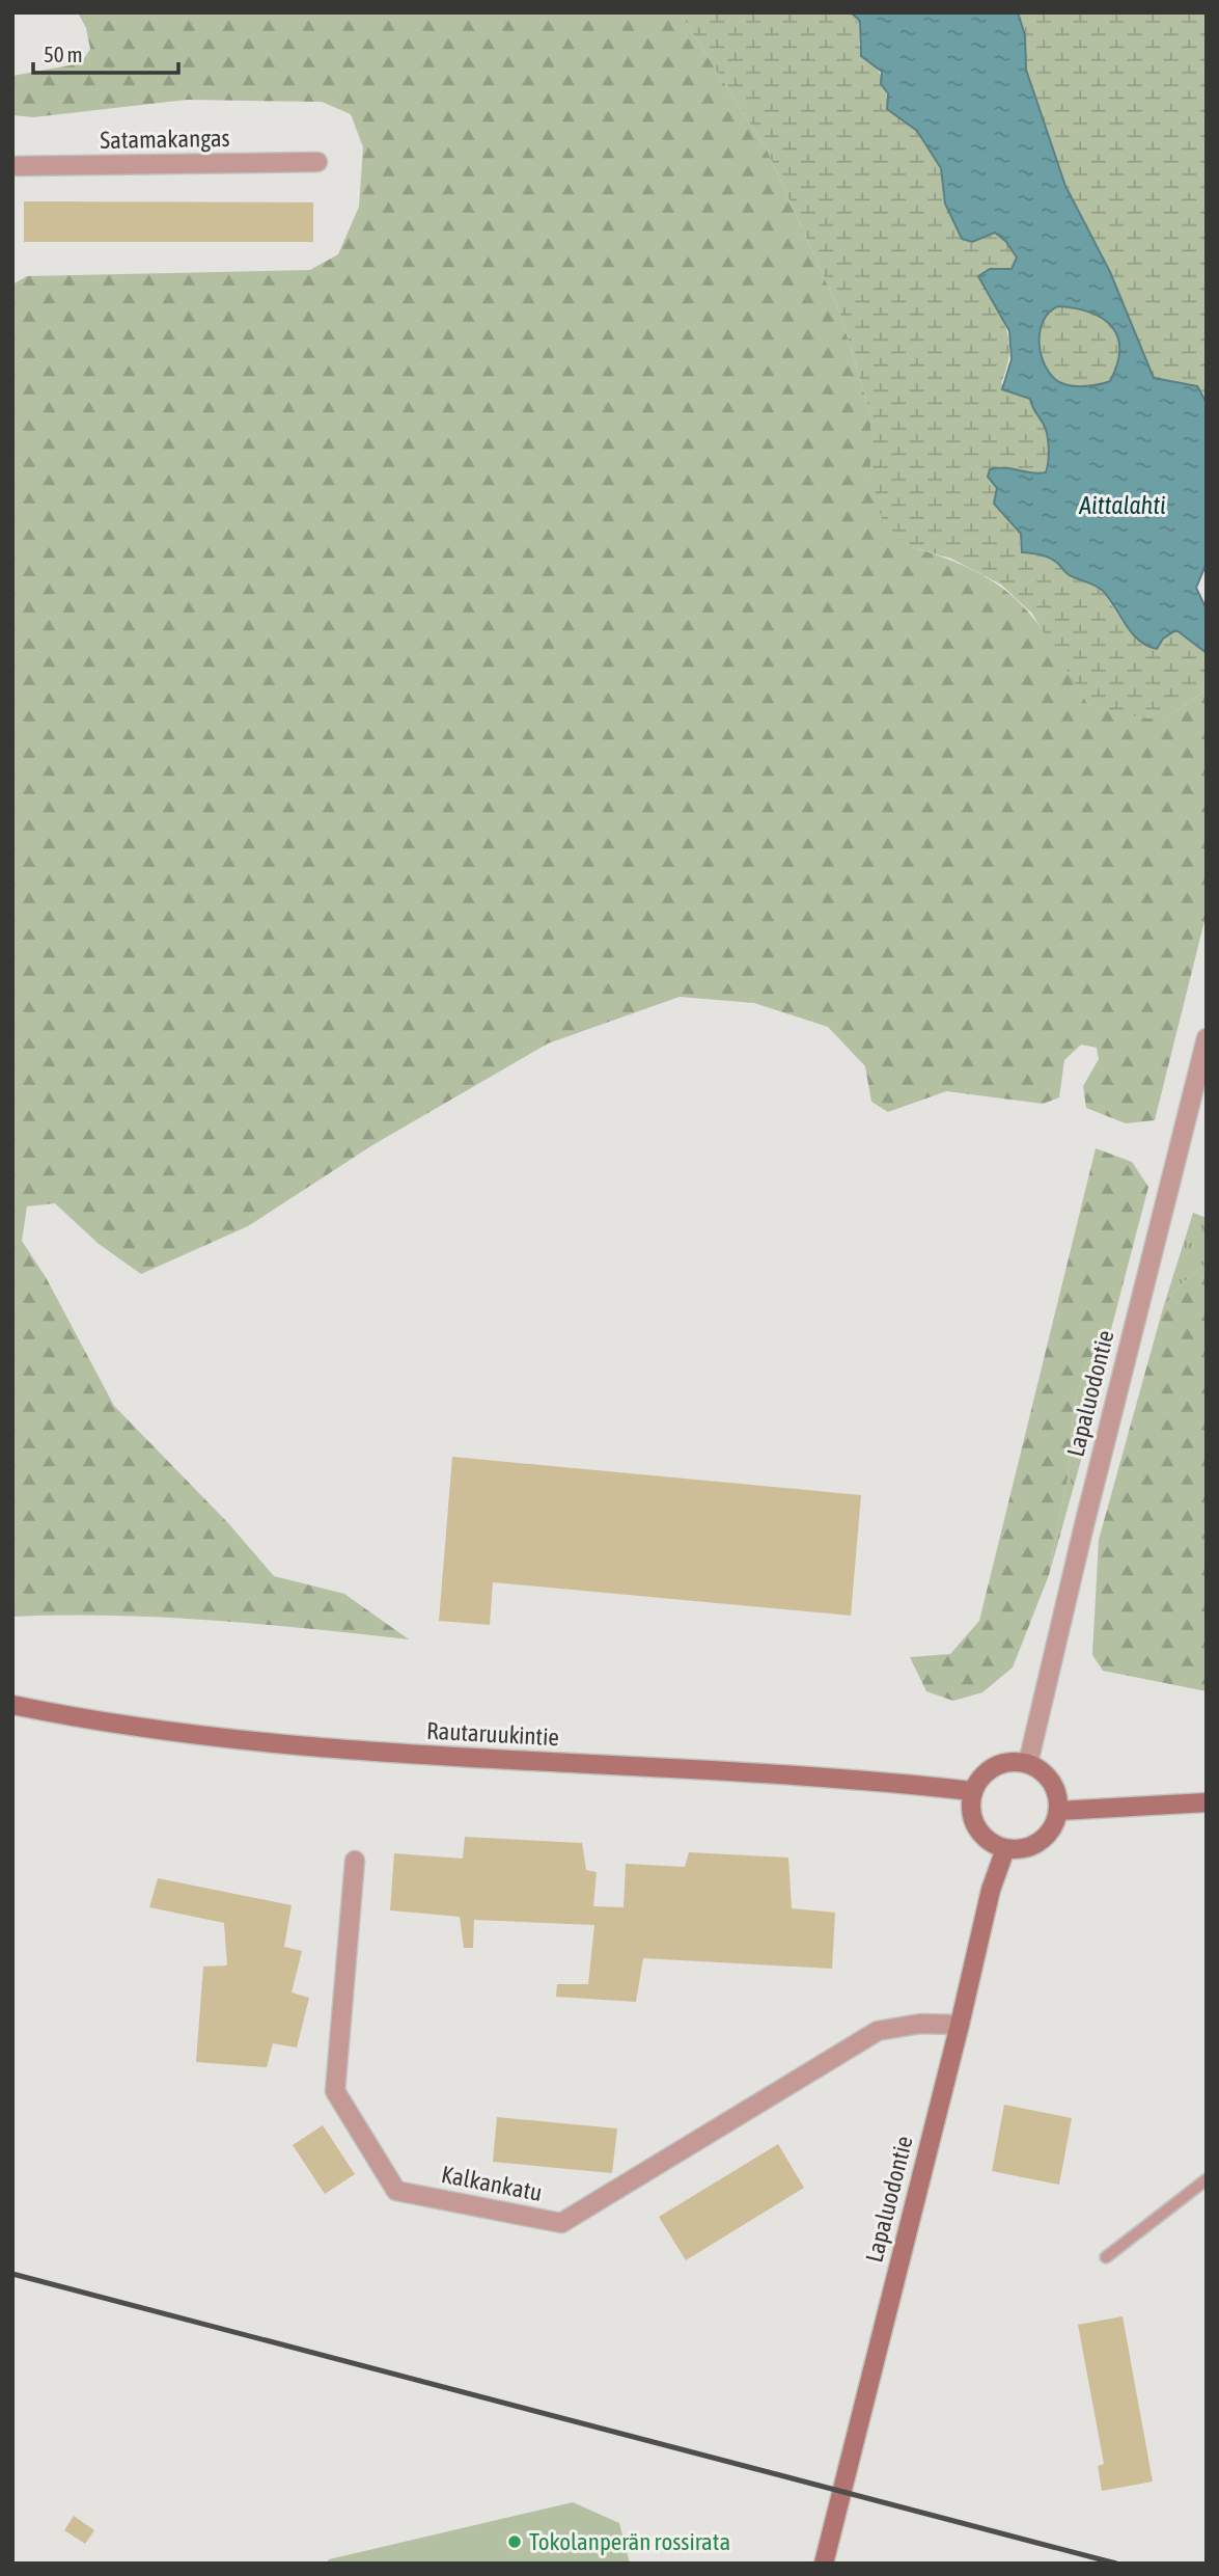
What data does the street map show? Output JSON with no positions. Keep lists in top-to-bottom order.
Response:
{
  "streets": {
    "main road": ["Lapaluodontie", "Rautaruukintie"],
    "street": ["Satamakangas", "Kalkankatu"]
  },
  "crossings": [
    ["Lapaluodontie", "Rautaruukintie"],
    ["Lapaluodontie", "Kalkankatu"]
  ],
  "water": ["Aittalahti"],
  "places": ["Tokolanperän rossirata"],
  "scale_bar": "50 m"
}
